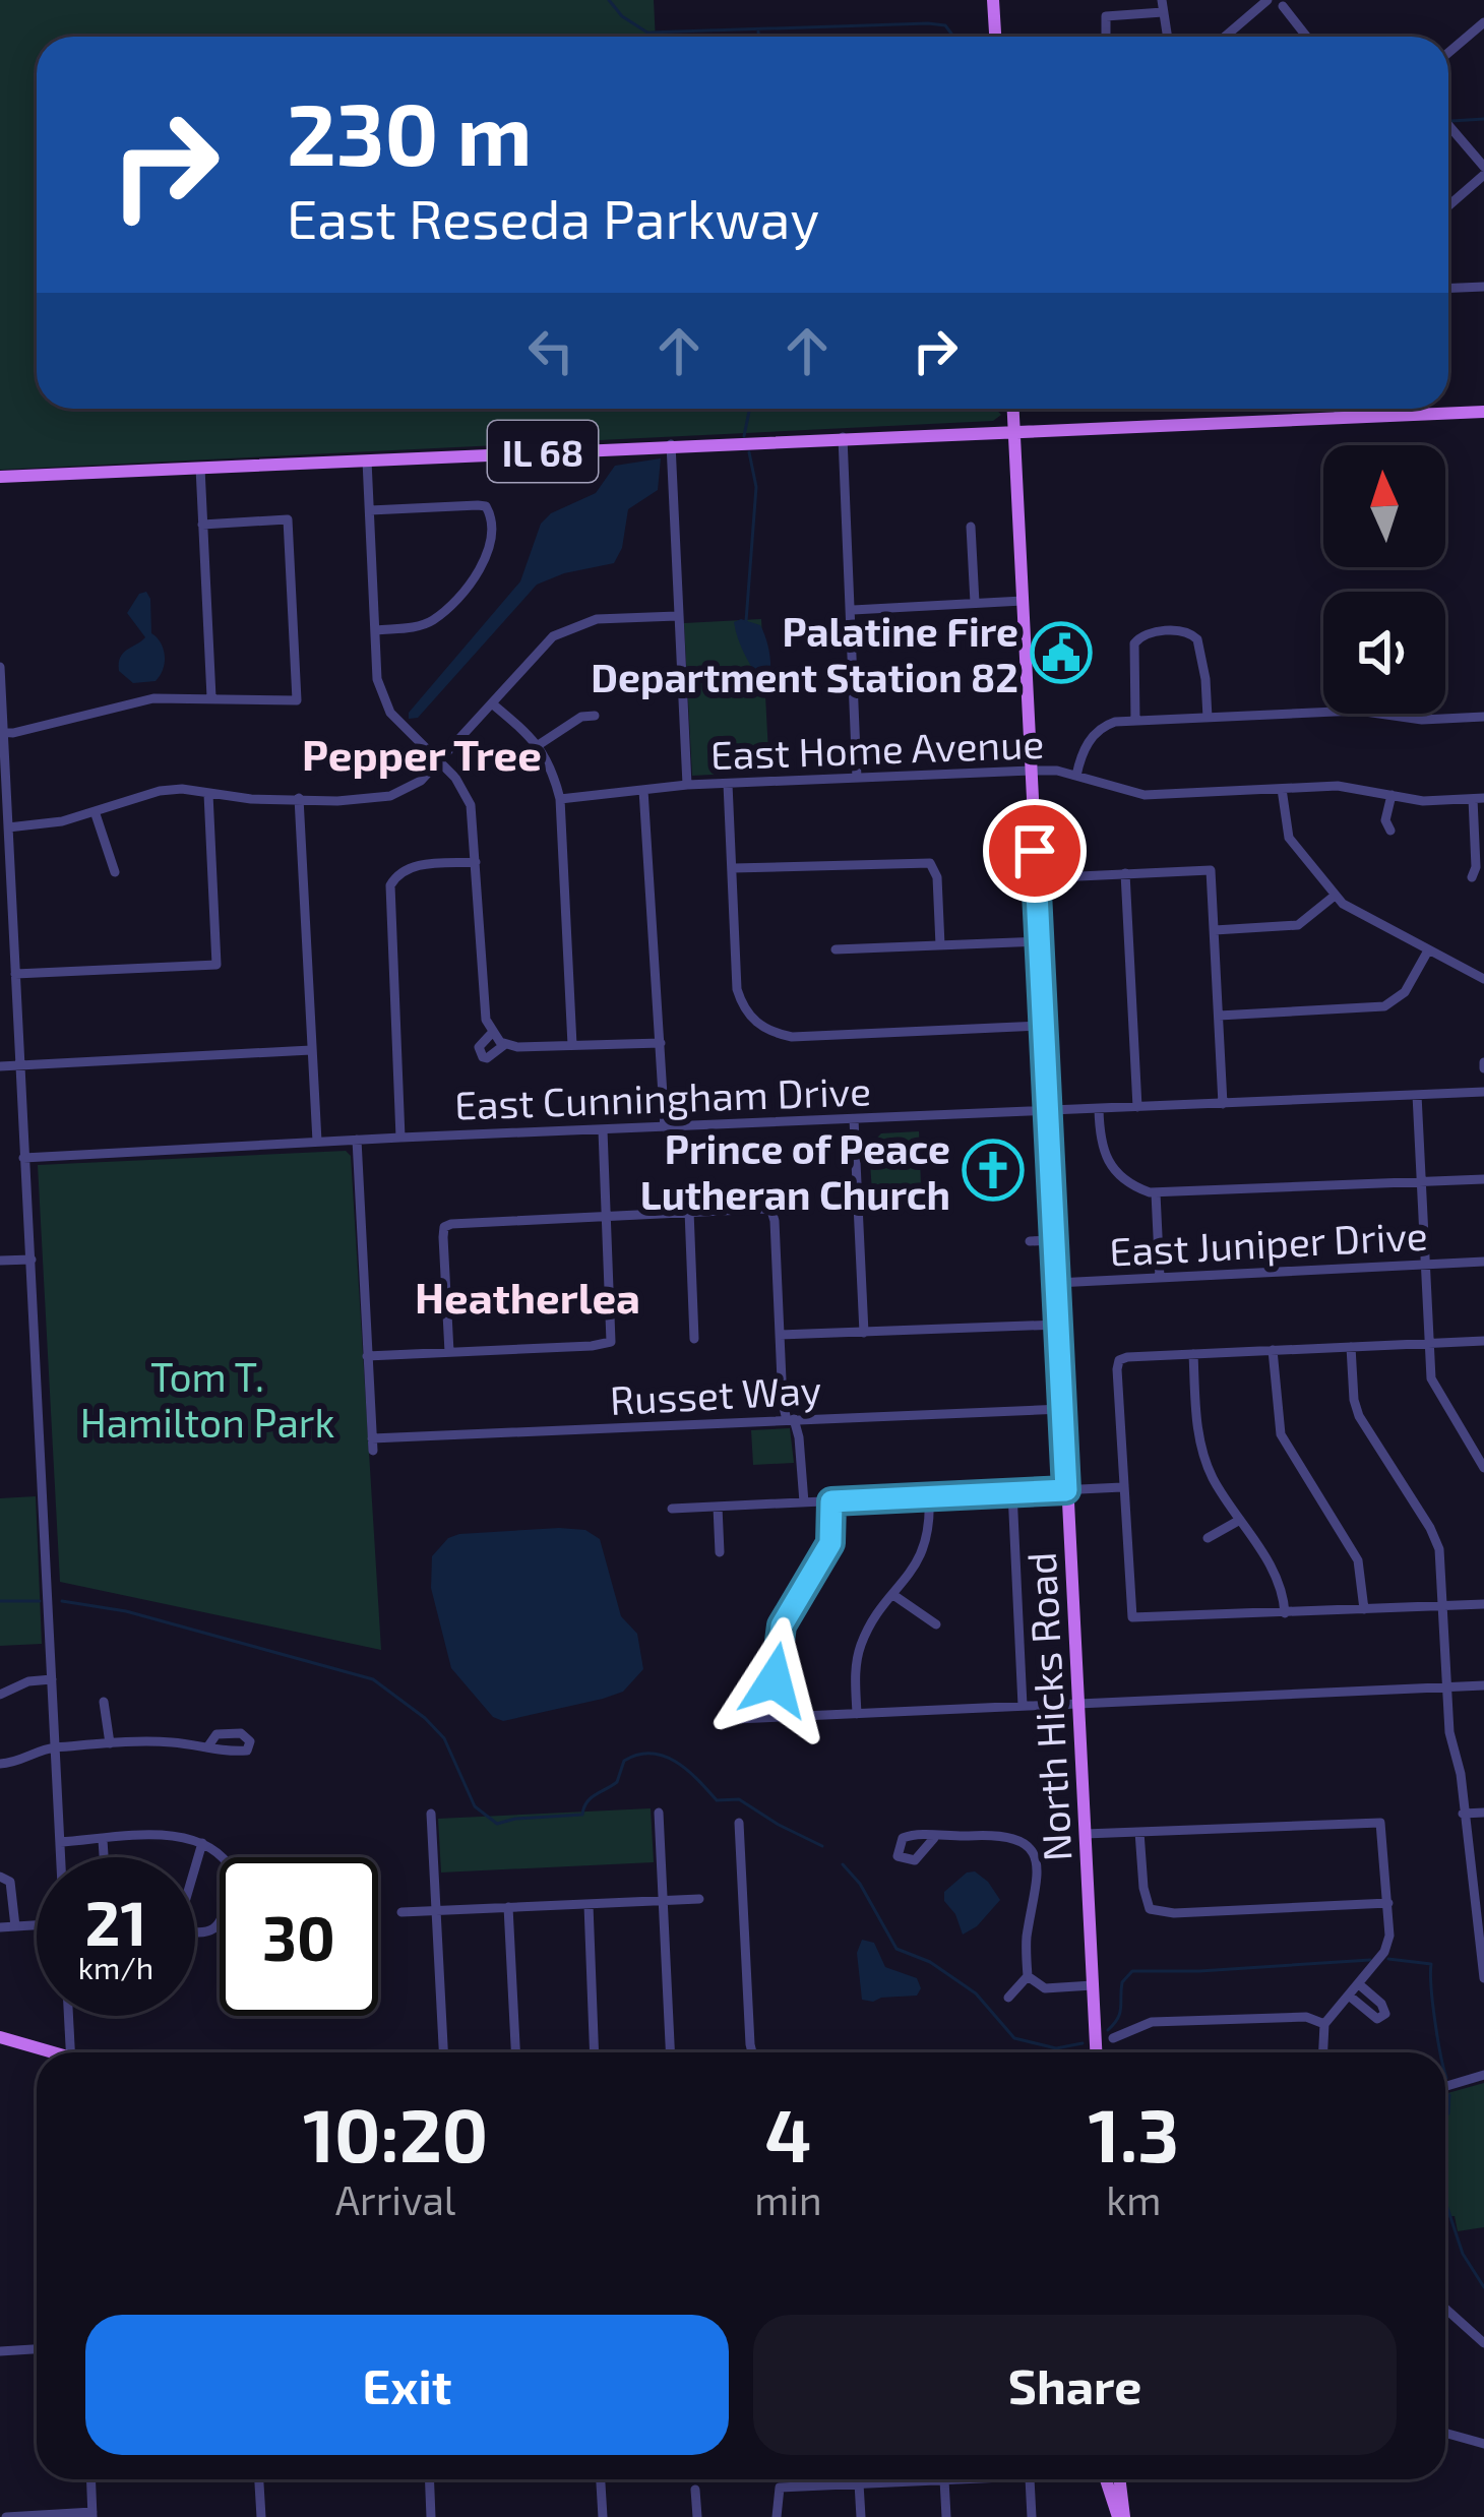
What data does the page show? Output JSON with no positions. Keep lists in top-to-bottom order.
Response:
{
  "streets": {
    "main road": ["IL 68", "North Hicks Road"],
    "street": [
      "East Home Avenue",
      "East Cunningham Drive",
      "East Juniper Drive",
      "Russet Way"
    ]
  },
  "crossings": [
    ["IL 68", "North Hicks Road"],
    ["East Home Avenue", "North Hicks Road"],
    ["East Cunningham Drive", "North Hicks Road"],
    ["East Juniper Drive", "North Hicks Road"],
    ["Russet Way", "North Hicks Road"]
  ],
  "districts": ["Pepper Tree", "Heatherlea"],
  "parks": ["Tom T. Hamilton Park"],
  "places": {
    "public building": ["Palatine Fire Department Station 82"],
    "church": ["Prince of Peace Lutheran Church"]
  },
  "north": "top",
  "page": {
    "turn": ["230 m", "East Reseda Parkway"],
    "speed": "21 km/h",
    "limit": "30",
    "eta": [
      "10:20",
      "Arrival",
      "4",
      "min",
      "1.3",
      "km"
    ],
    "buttons": ["Exit", "Share"]
  }
}
